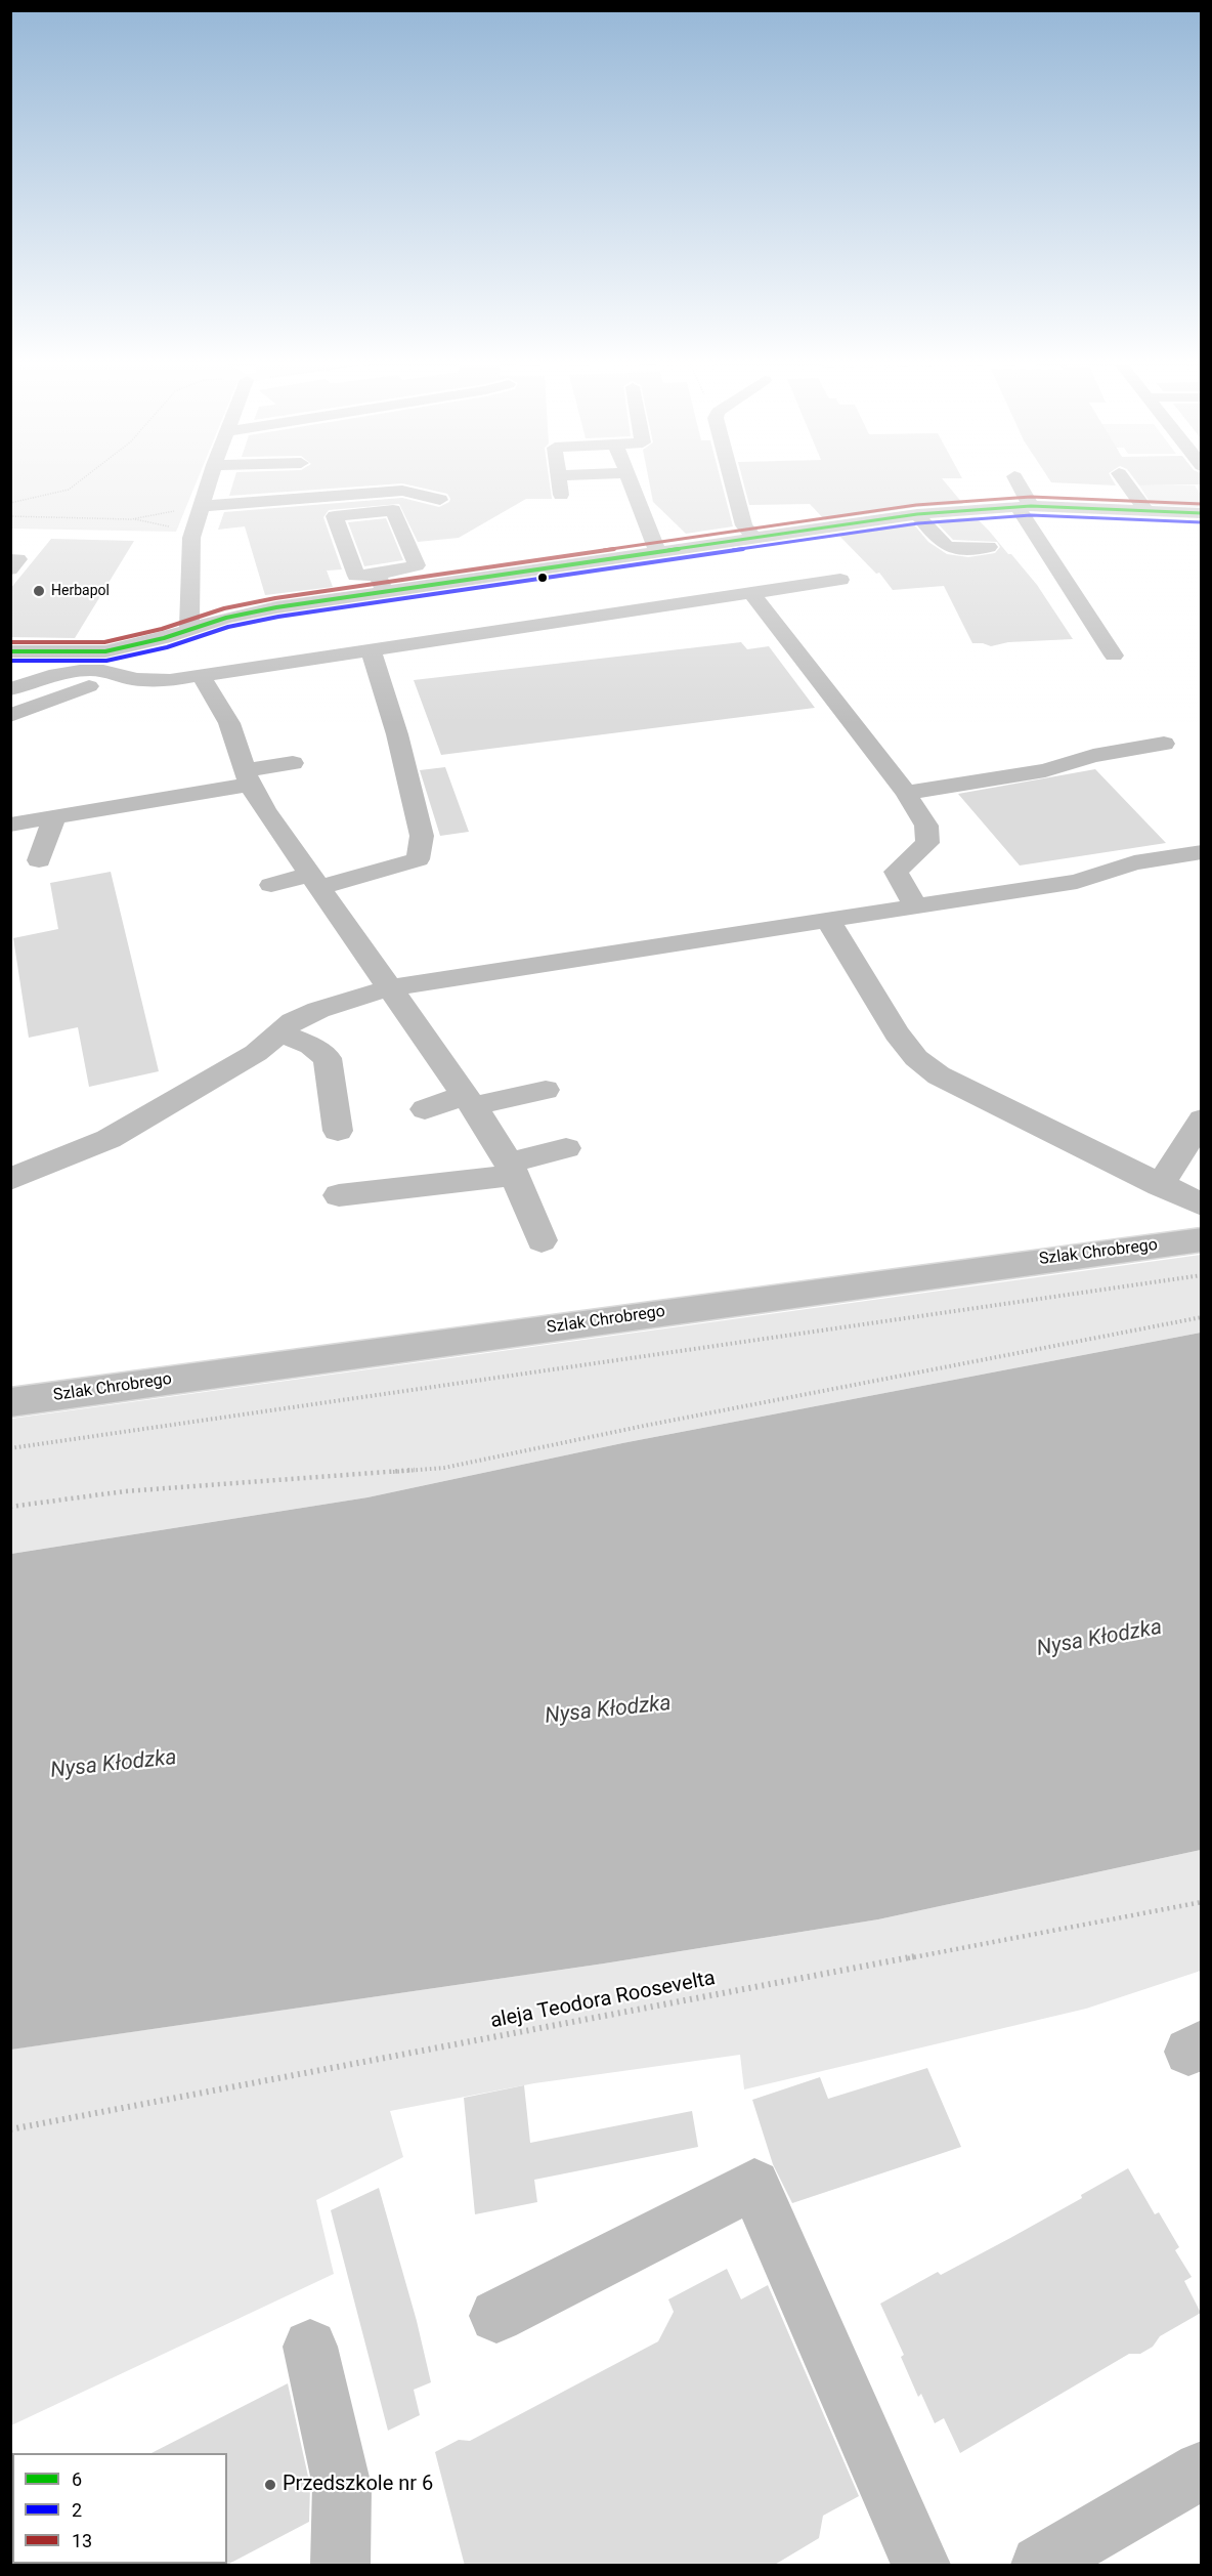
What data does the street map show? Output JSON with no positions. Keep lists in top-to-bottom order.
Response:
{
  "streets": {
    "street": ["Szlak Chrobrego"],
    "path": ["aleja Teodora Roosevelta"]
  },
  "water": ["Nysa Kłodzka"],
  "places": ["Herbapol", "Przedszkole nr 6"],
  "lines": ["transit line 13", "transit line 6", "transit line 2"],
  "legend": ["6", "2", "13"]
}
